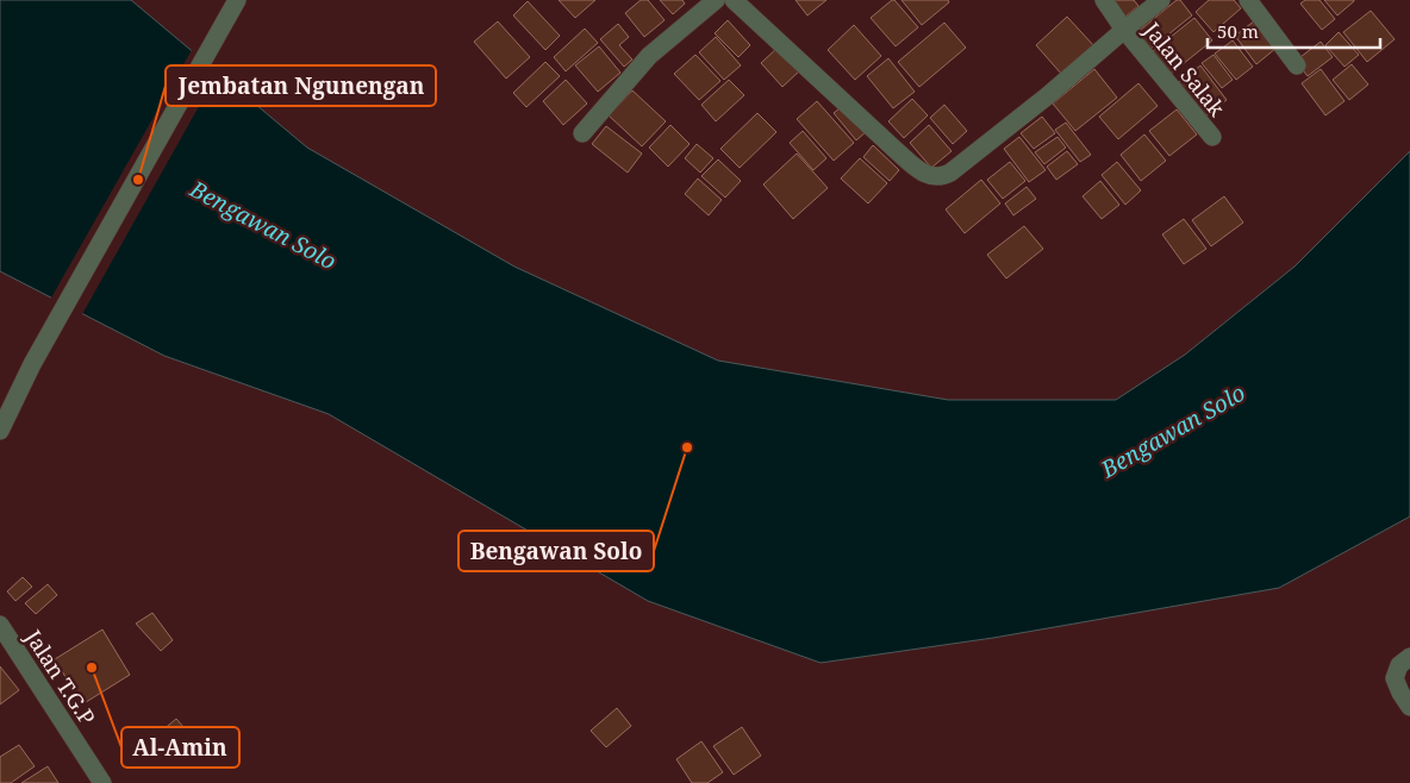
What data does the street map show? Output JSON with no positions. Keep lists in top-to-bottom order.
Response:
{
  "streets": {
    "street": ["Jalan Salak", "Jalan T.G.P"]
  },
  "water": ["Bengawan Solo"],
  "places": ["Jembatan Ngunengan", "Bengawan Solo", "Al-Amin"],
  "scale_bar": "50 m"
}
